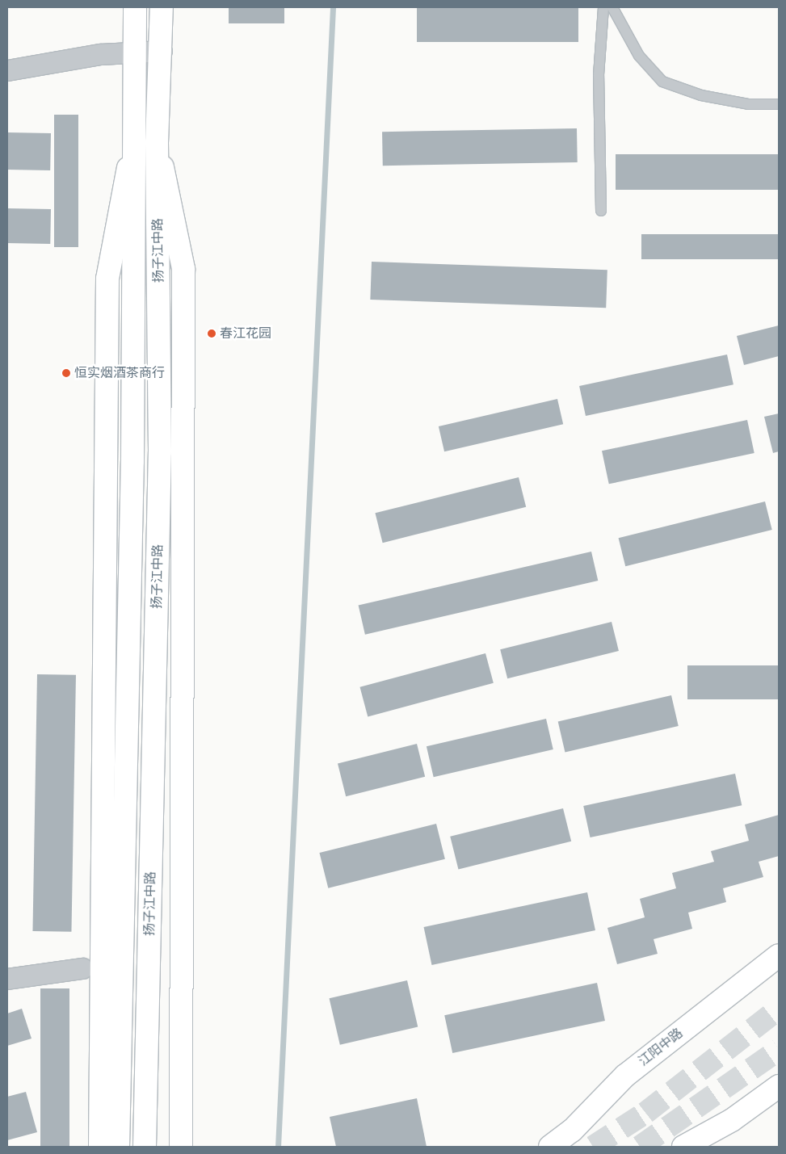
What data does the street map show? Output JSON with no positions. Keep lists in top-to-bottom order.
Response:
{
  "streets": {
    "main road": ["扬子江中路", "江阳中路"]
  },
  "places": ["春江花园", "恒实烟酒茶商行"]
}
